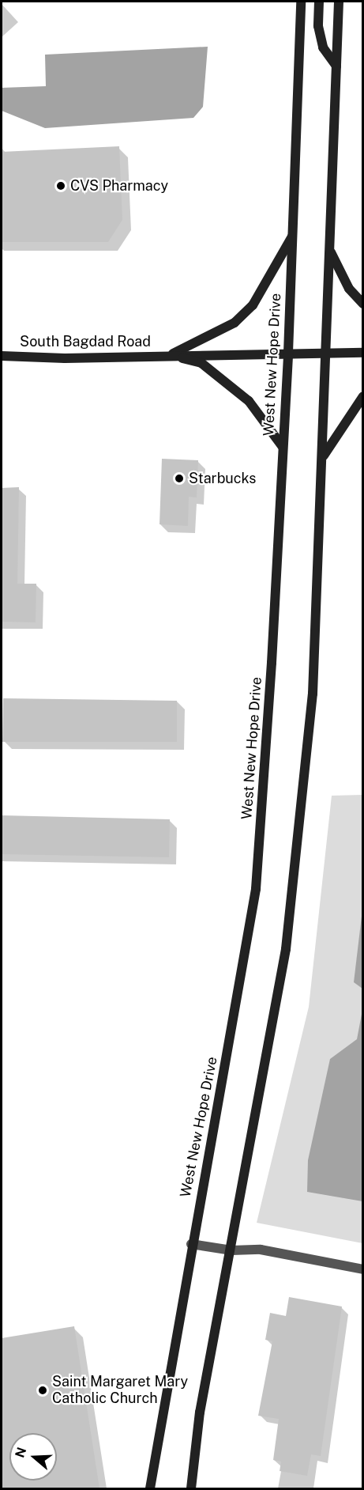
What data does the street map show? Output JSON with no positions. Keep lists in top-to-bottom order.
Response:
{
  "streets": {
    "main road": ["South Bagdad Road", "West New Hope Drive"]
  },
  "crossings": [
    ["South Bagdad Road", "West New Hope Drive"]
  ],
  "places": ["CVS Pharmacy", "Starbucks", "Saint Margaret Mary Catholic Church"],
  "north": "left"
}
